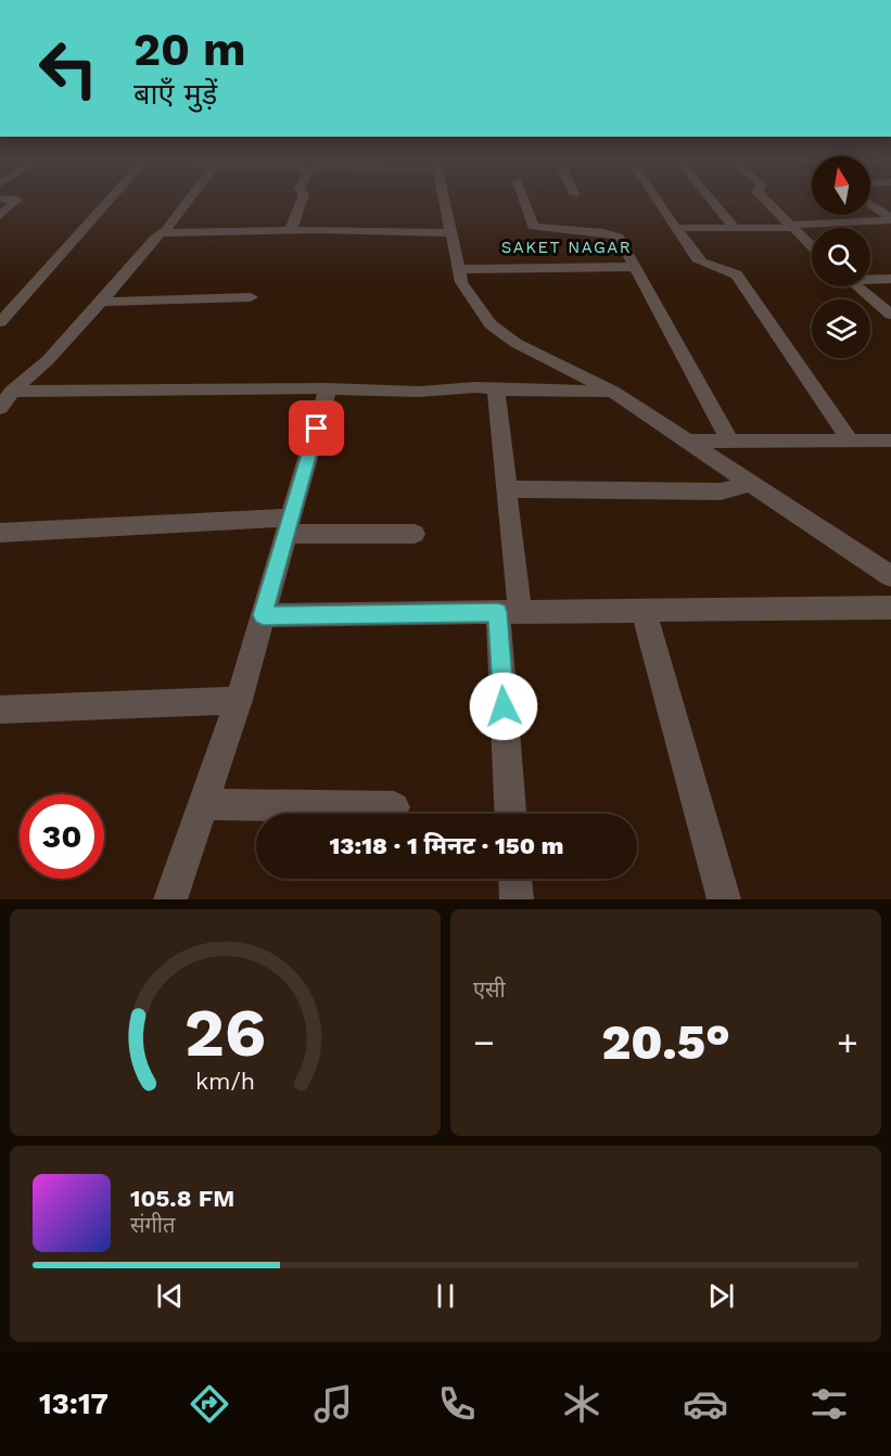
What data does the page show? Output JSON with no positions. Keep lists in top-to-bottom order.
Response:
{
  "districts": ["SAKET NAGAR"],
  "north": "top",
  "page": {
    "turn": ["20 m", "बाएँ मुड़ें"],
    "limit": "30",
    "trip": "13:18 · 1 मिनट · 150 m",
    "tile": "एसी",
    "heat": ["−", "20.5°", "+"],
    "song": ["105.8 FM", "संगीत"],
    "tabs": "13:17",
    "gauge": ["26", "km/h"]
  }
}
